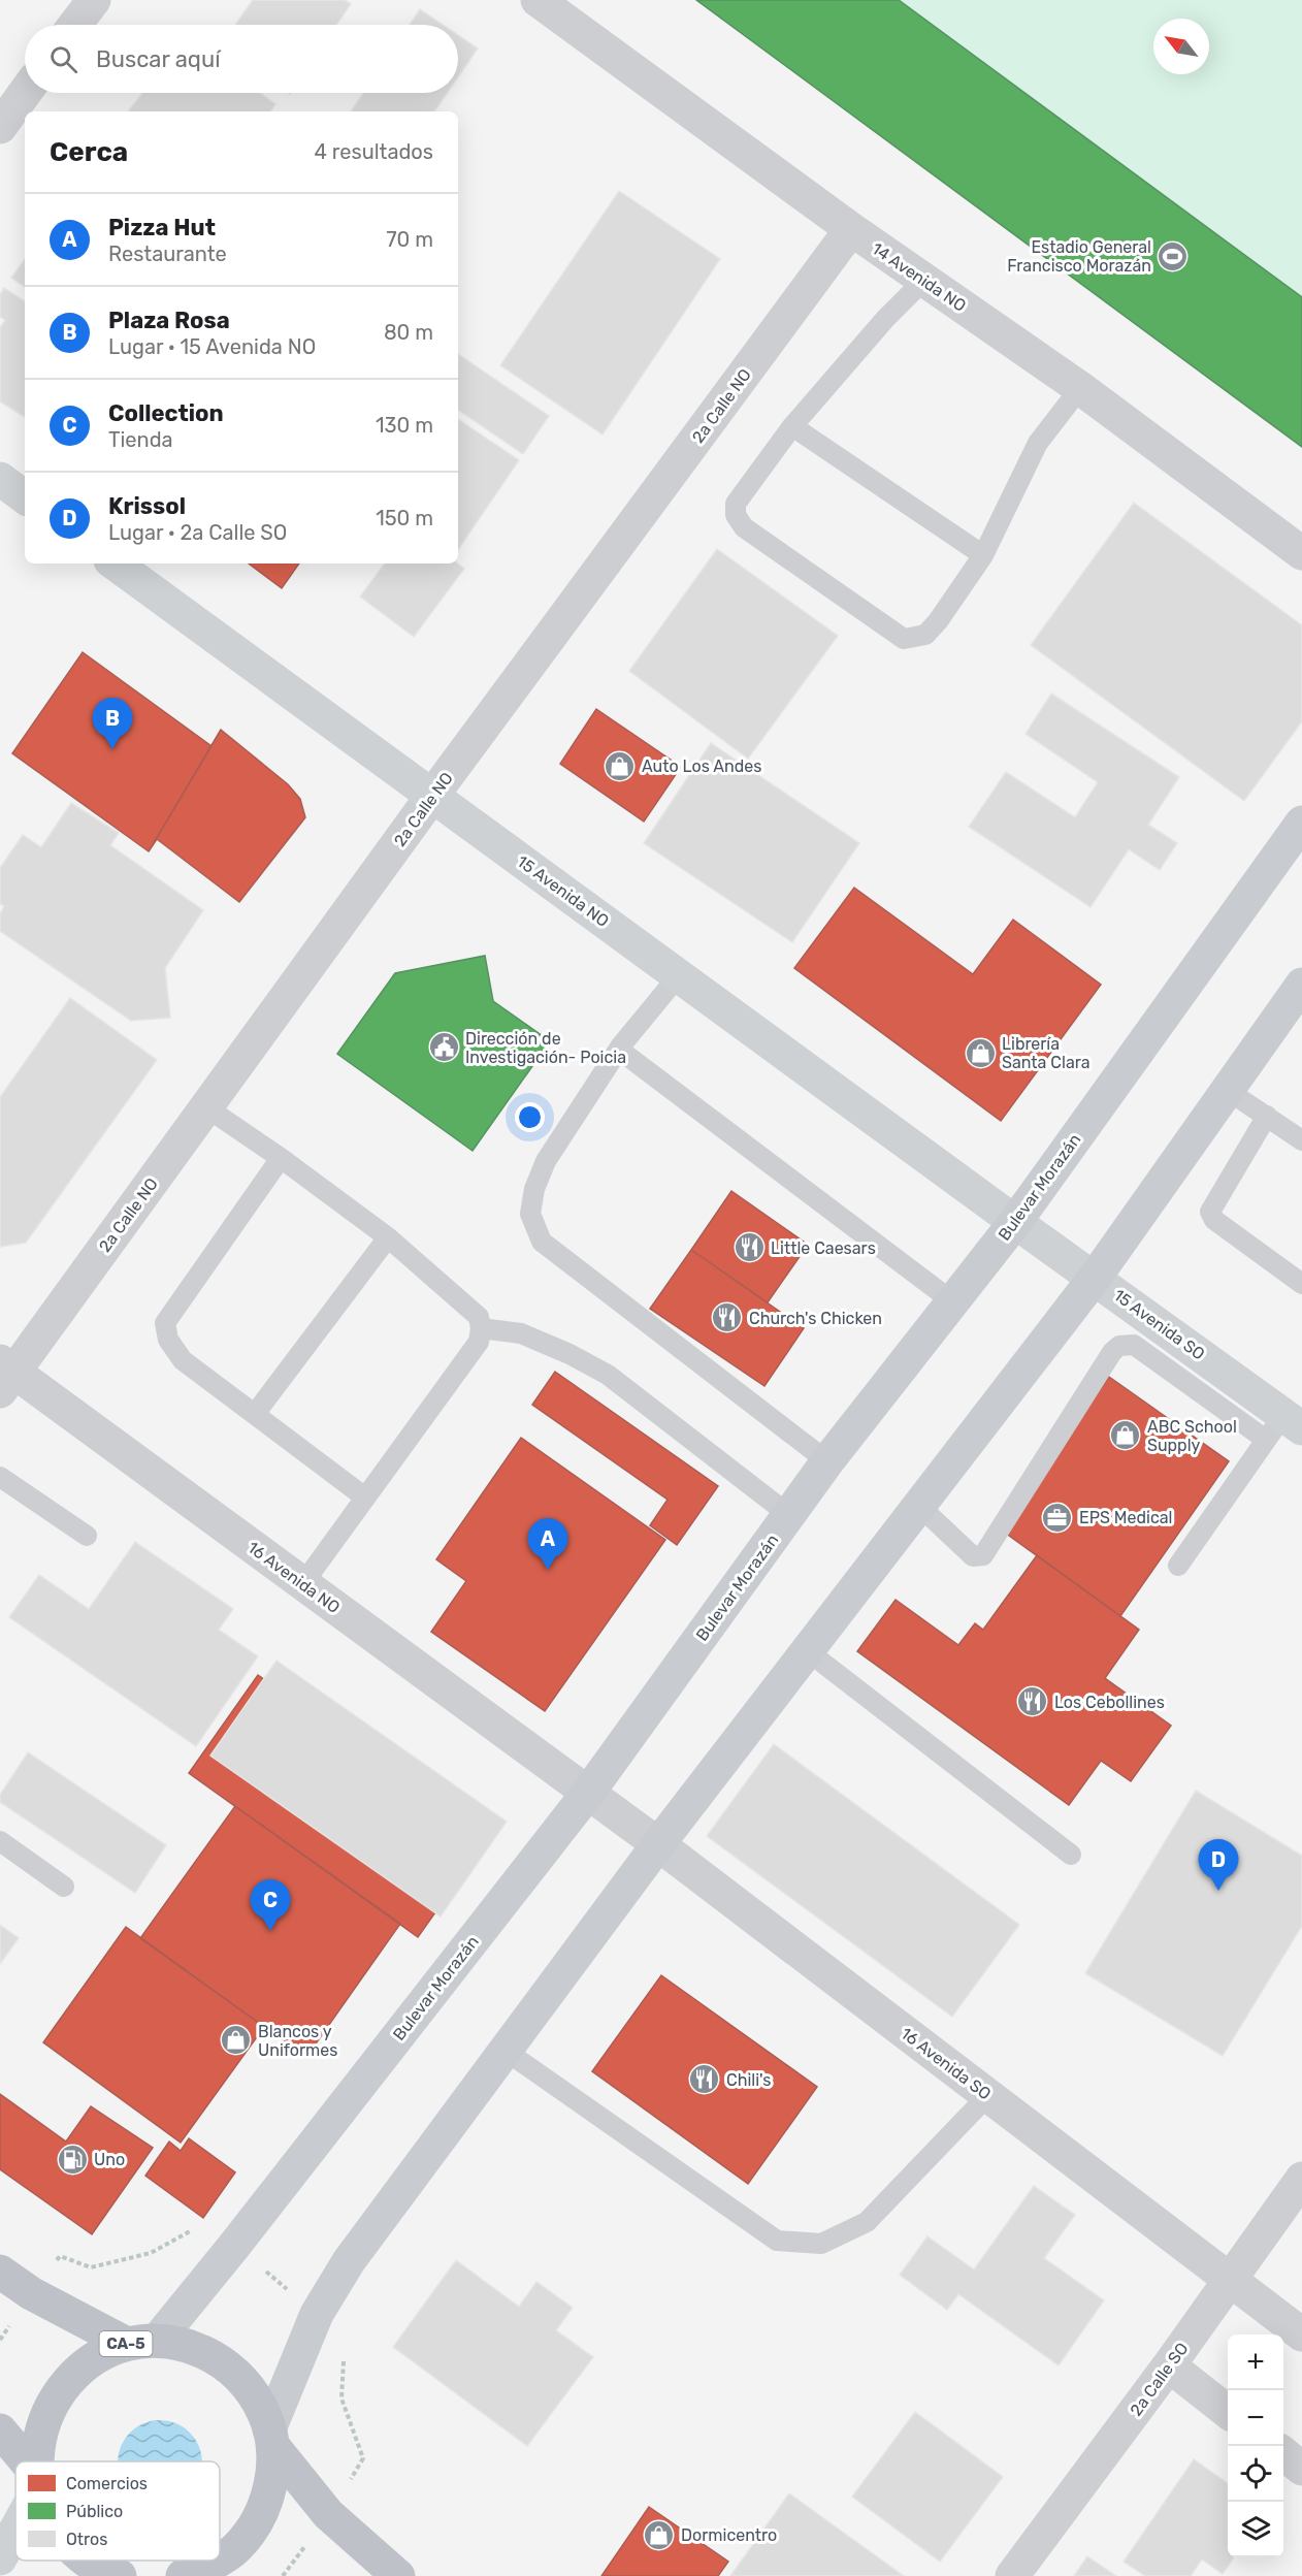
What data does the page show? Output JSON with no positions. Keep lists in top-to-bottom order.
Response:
{
  "streets": {
    "highway": ["CA-5"],
    "main road": ["Bulevar Morazán"],
    "street": [
      "14 Avenida NO",
      "2a Calle NO",
      "15 Avenida NO",
      "15 Avenida SO",
      "16 Avenida NO",
      "16 Avenida SO",
      "2a Calle SO"
    ]
  },
  "crossings": [
    ["14 Avenida NO", "2a Calle NO"],
    ["2a Calle NO", "15 Avenida NO"],
    ["2a Calle NO", "16 Avenida NO"],
    ["15 Avenida NO", "Bulevar Morazán"],
    ["15 Avenida NO", "15 Avenida SO"],
    ["Bulevar Morazán", "15 Avenida SO"],
    ["Bulevar Morazán", "16 Avenida NO"],
    ["Bulevar Morazán", "16 Avenida SO"],
    ["Bulevar Morazán", "CA-5"],
    ["16 Avenida NO", "16 Avenida SO"],
    ["16 Avenida SO", "2a Calle SO"]
  ],
  "places": {
    "sports": ["Estadio General Francisco Morazán"],
    "shop": [
      "Auto Los Andes",
      "Librería Santa Clara",
      "ABC School Supply",
      "Blancos y Uniformes",
      "Dormicentro"
    ],
    "public building": ["Dirección de Investigación- Poicia"],
    "restaurant": [
      "Little Caesars",
      "Church's Chicken",
      "Los Cebollines",
      "Chili's"
    ],
    "office": ["EPS Medical"],
    "fuel station": ["Uno"]
  },
  "legend": ["Comercios", "Público", "Otros"],
  "north": "top left",
  "page": {
    "search": "Buscar aquí",
    "heading": ["Cerca", "4 resultados"],
    "list": [
      {
        "mark": "A",
        "name": "Pizza Hut",
        "note": "Restaurante",
        "value": "70 m"
      },
      {
        "mark": "B",
        "name": "Plaza Rosa",
        "note": "Lugar · 15 Avenida NO",
        "value": "80 m"
      },
      {
        "mark": "C",
        "name": "Collection",
        "note": "Tienda",
        "value": "130 m"
      },
      {
        "mark": "D",
        "name": "Krissol",
        "note": "Lugar · 2a Calle SO",
        "value": "150 m"
      }
    ],
    "pins": [
      "B",
      "A",
      "D",
      "C"
    ],
    "map_buttons": ["+", "−"]
  }
}
